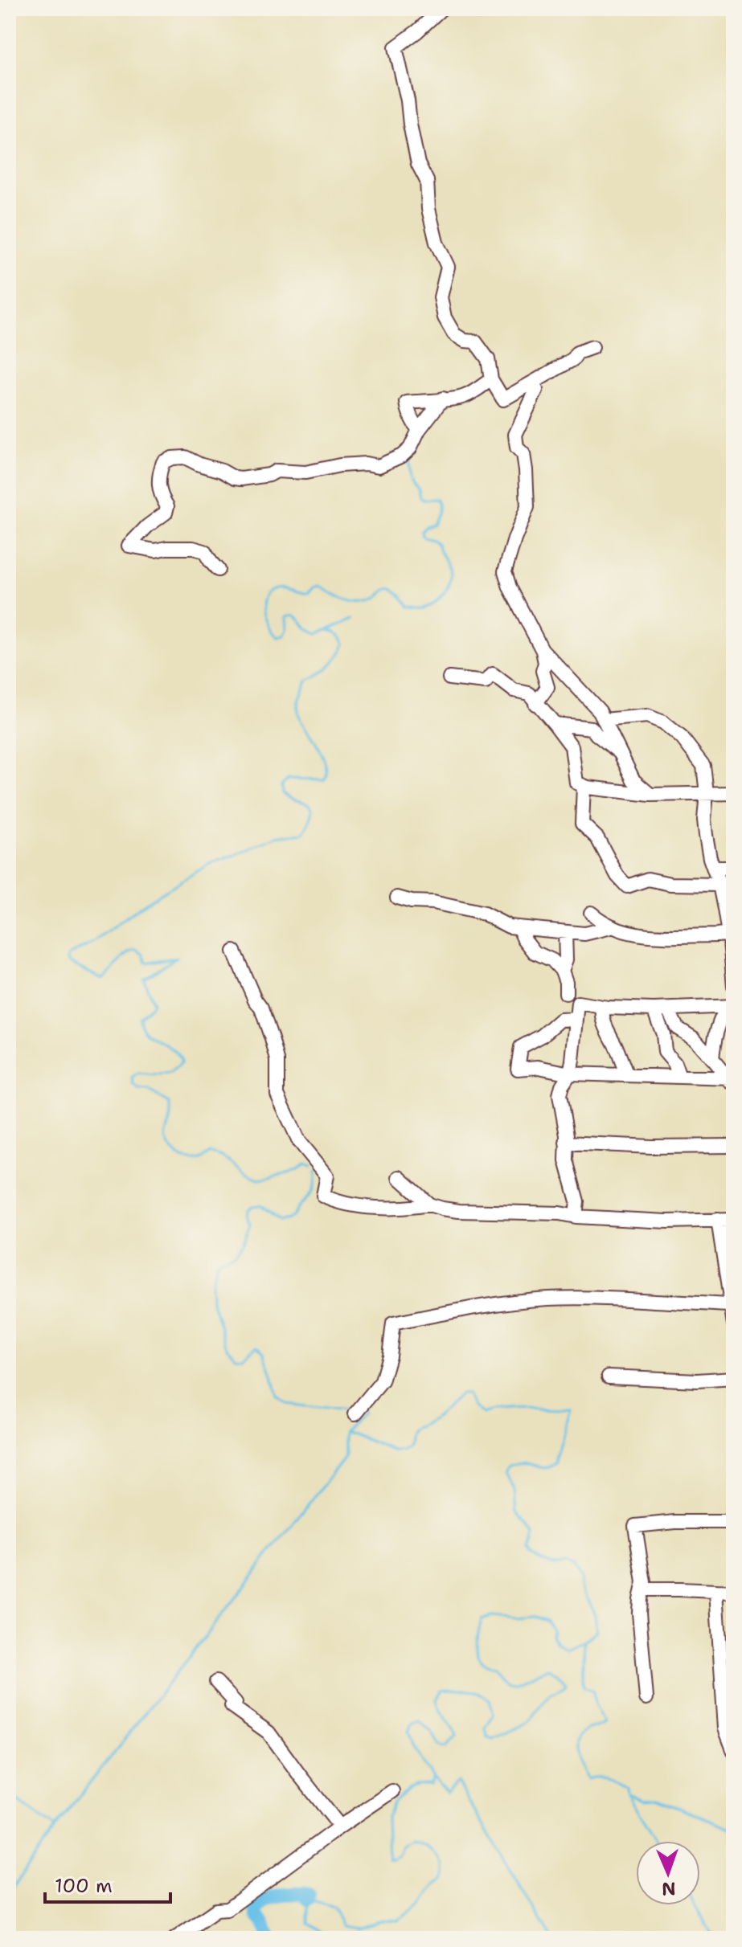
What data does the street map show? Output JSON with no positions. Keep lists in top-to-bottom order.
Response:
{
  "scale_bar": "100 m",
  "north": "bottom"
}
